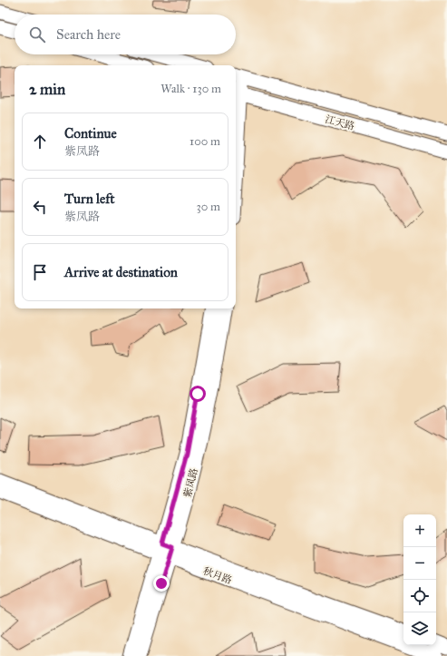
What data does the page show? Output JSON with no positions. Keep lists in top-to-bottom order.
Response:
{
  "streets": {
    "street": ["江天路", "紫凤路", "秋月路"]
  },
  "crossings": [
    ["紫凤路", "秋月路"]
  ],
  "page": {
    "search": "Search here",
    "heading": ["2 min", "Walk · 130 m"],
    "list": [
      ["Continue", "紫凤路", "100 m"],
      ["Turn left", "紫凤路", "30 m"],
      "Arrive at destination"
    ],
    "map_buttons": ["+", "−"]
  }
}
